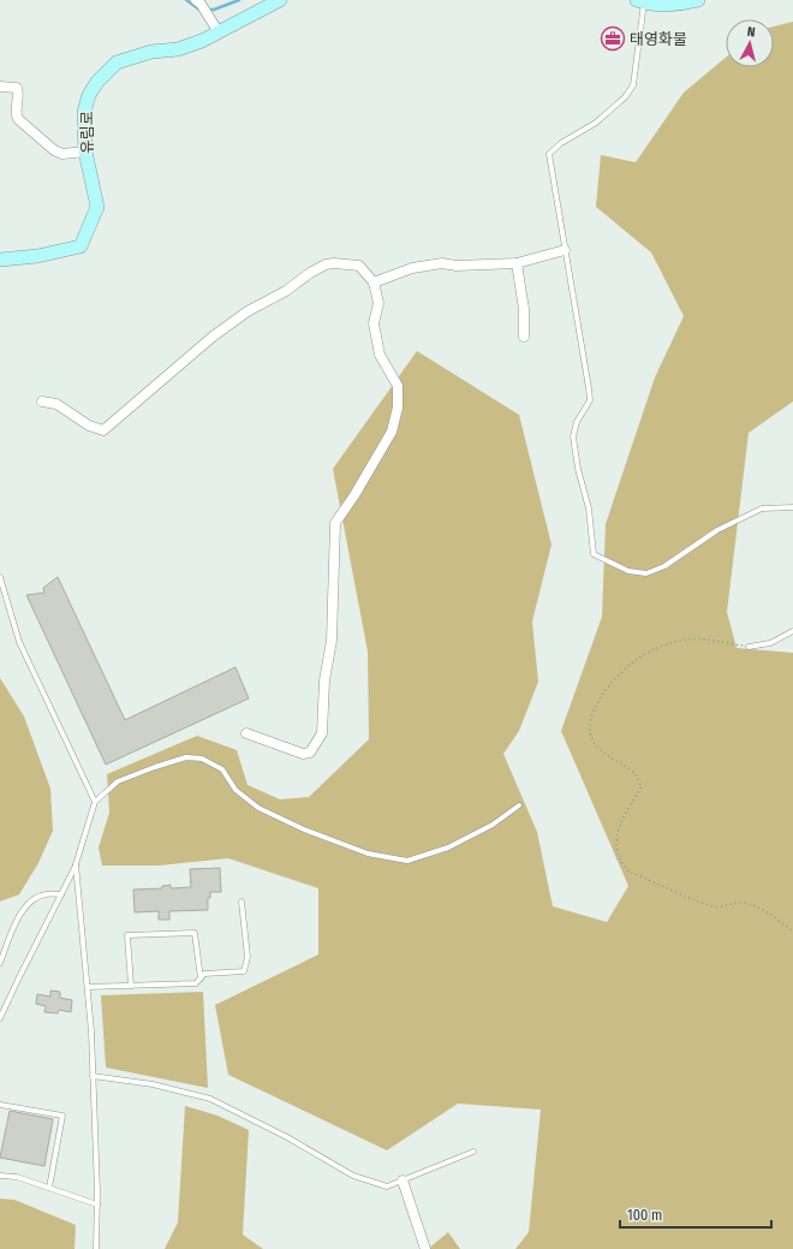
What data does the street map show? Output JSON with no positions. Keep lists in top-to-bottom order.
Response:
{
  "streets": {
    "street": ["유림로"]
  },
  "places": {
    "office": ["태영화물"]
  },
  "scale_bar": "100 m",
  "north": "top"
}
